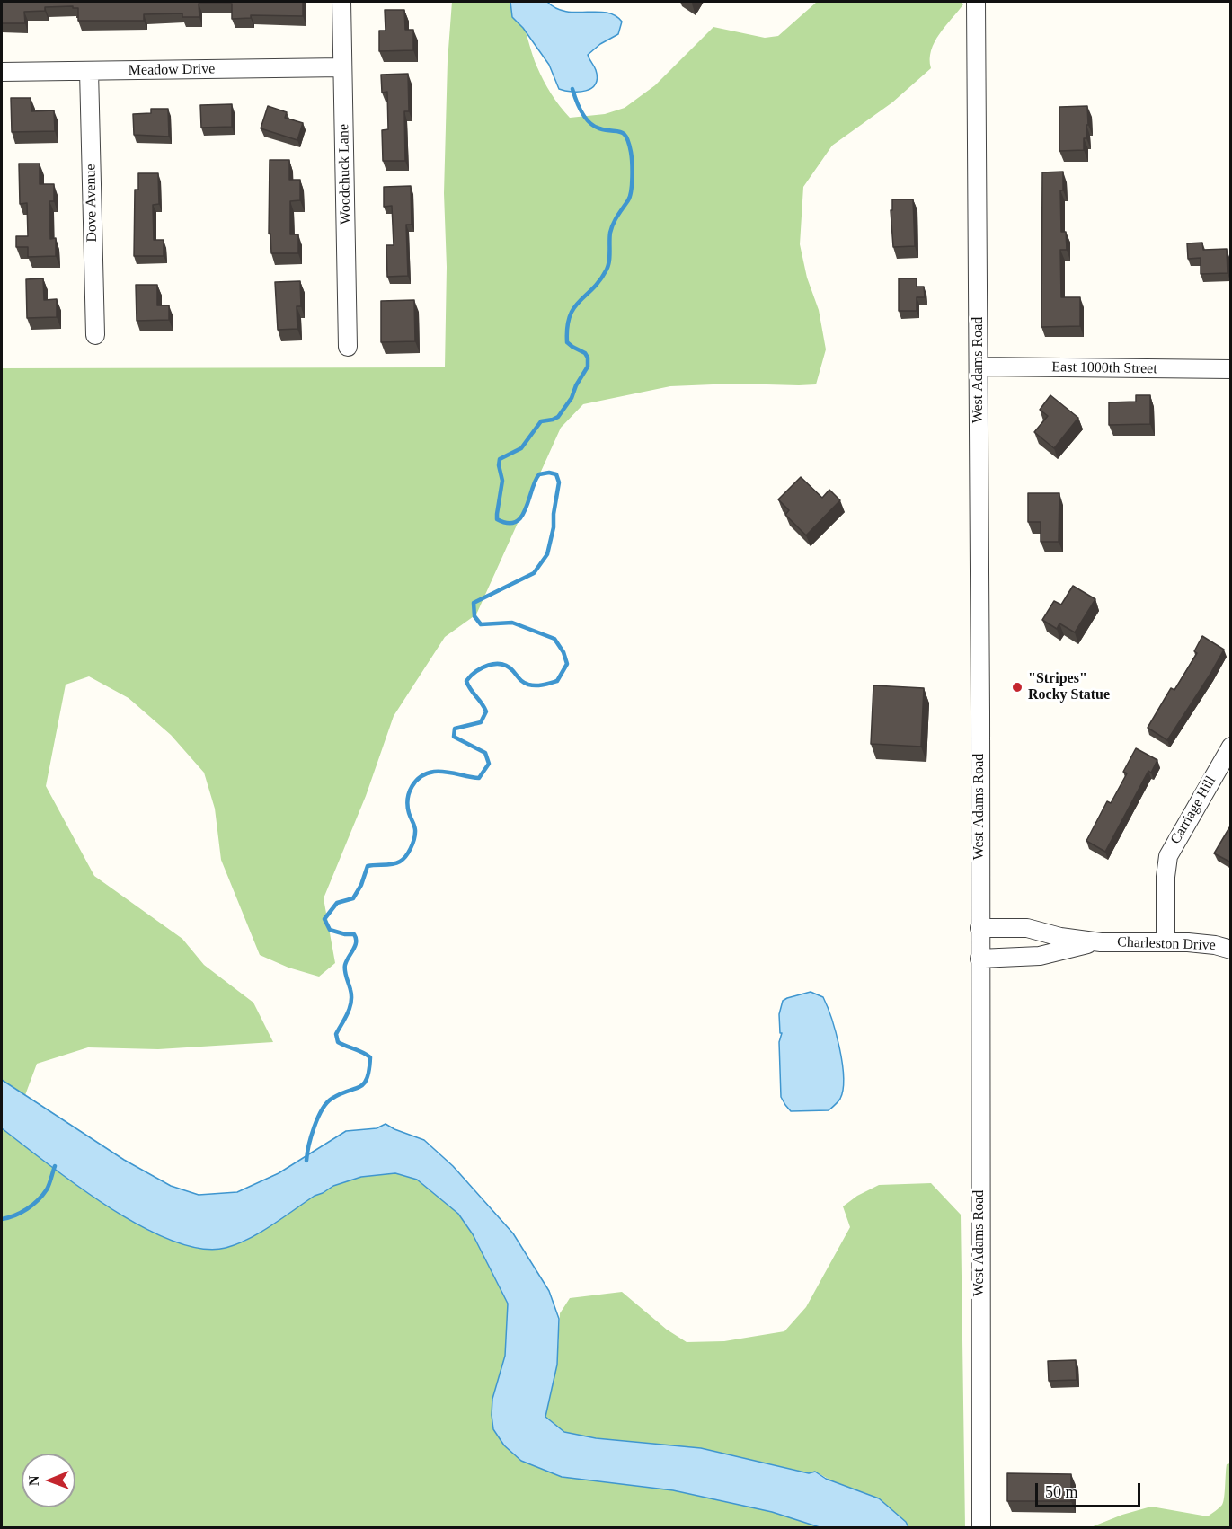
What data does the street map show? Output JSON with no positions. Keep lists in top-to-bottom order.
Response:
{
  "streets": {
    "street": [
      "Meadow Drive",
      "Woodchuck Lane",
      "Dove Avenue",
      "East 1000th Street",
      "West Adams Road",
      "Carriage Hill",
      "Charleston Drive"
    ]
  },
  "crossings": [
    ["Meadow Drive", "Woodchuck Lane"],
    ["Meadow Drive", "Dove Avenue"],
    ["East 1000th Street", "West Adams Road"],
    ["West Adams Road", "Charleston Drive"],
    ["Carriage Hill", "Charleston Drive"]
  ],
  "places": ["\"Stripes\" Rocky Statue"],
  "scale_bar": "50 m",
  "north": "left"
}
